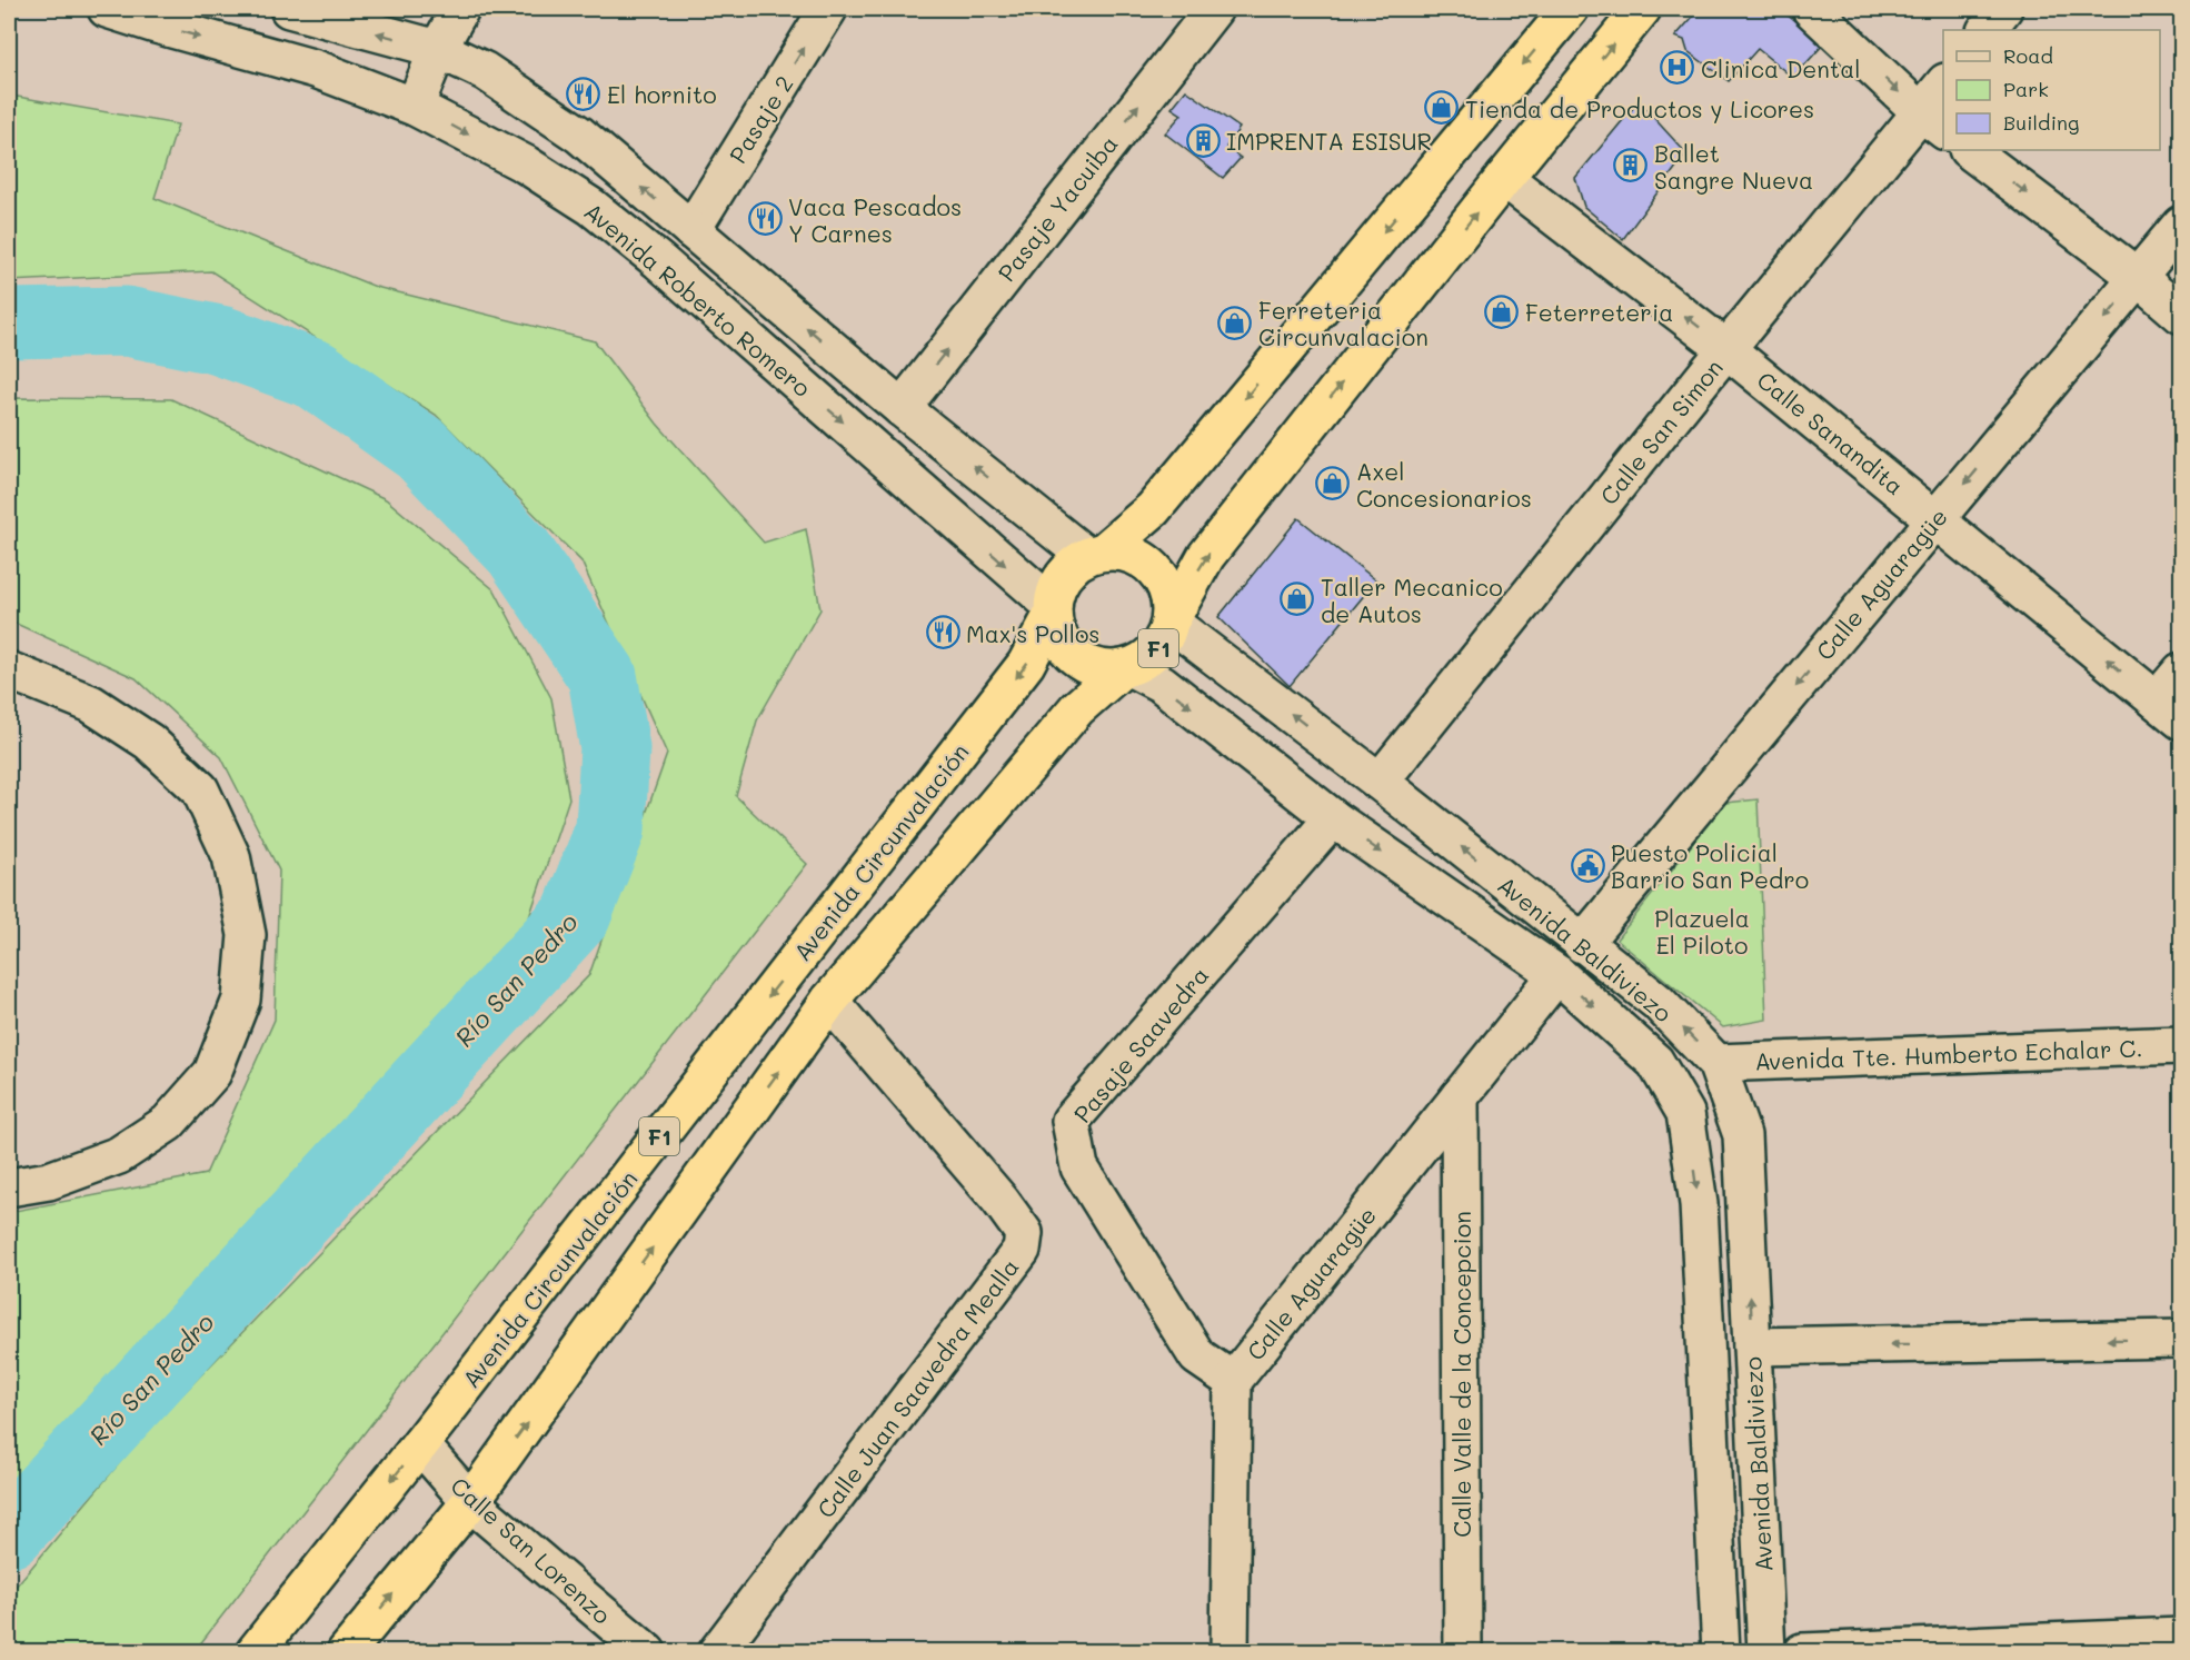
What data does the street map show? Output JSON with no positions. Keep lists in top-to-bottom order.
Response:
{
  "streets": {
    "highway": ["F1", "Avenida Circunvalación"],
    "street": [
      "Pasaje 2",
      "Pasaje Yacuiba",
      "Avenida Roberto Romero",
      "Calle San Simon",
      "Calle Sanandita",
      "Calle Aguaragüe",
      "Avenida Baldiviezo",
      "Pasaje Saavedra",
      "Avenida Tte. Humberto Echalar C.",
      "Calle Valle de la Concepcion",
      "Calle Juan Saavedra Mealla",
      "Calle San Lorenzo"
    ]
  },
  "crossings": [
    ["Pasaje 2", "Avenida Roberto Romero"],
    ["Pasaje Yacuiba", "Avenida Roberto Romero"],
    ["Avenida Roberto Romero", "F1"],
    ["Avenida Roberto Romero", "Avenida Circunvalación"],
    ["Avenida Roberto Romero", "Avenida Baldiviezo"],
    ["Calle San Simon", "Calle Sanandita"],
    ["Calle San Simon", "Avenida Baldiviezo"],
    ["Calle Sanandita", "Calle Aguaragüe"],
    ["Calle Sanandita", "F1"],
    ["Calle Aguaragüe", "Avenida Baldiviezo"],
    ["Calle Aguaragüe", "Pasaje Saavedra"],
    ["Calle Aguaragüe", "Calle Valle de la Concepcion"],
    ["F1", "Avenida Circunvalación"],
    ["F1", "Avenida Baldiviezo"],
    ["F1", "Calle Juan Saavedra Mealla"],
    ["F1", "Calle San Lorenzo"],
    ["Avenida Circunvalación", "Avenida Baldiviezo"],
    ["Avenida Circunvalación", "Calle San Lorenzo"],
    ["Avenida Baldiviezo", "Pasaje Saavedra"],
    ["Avenida Baldiviezo", "Avenida Tte. Humberto Echalar C."]
  ],
  "one_way": ["Pasaje 2", "Pasaje Yacuiba", "Calle Aguaragüe"],
  "water": ["Río San Pedro"],
  "parks": ["Plazuela El Piloto"],
  "places": {
    "hospital": ["Clinica Dental"],
    "restaurant": ["El hornito", "Vaca Pescados Y Carnes", "Max's Pollos"],
    "shop": [
      "Tienda de Productos y Licores",
      "Feterreteria",
      "Ferreteria Circunvalacion",
      "Axel Concesionarios",
      "Taller Mecanico de Autos"
    ],
    "building": ["IMPRENTA ESISUR", "Ballet Sangre Nueva"],
    "public building": ["Puesto Policial Barrio San Pedro"]
  },
  "legend": ["Road", "Park", "Building"]
}
